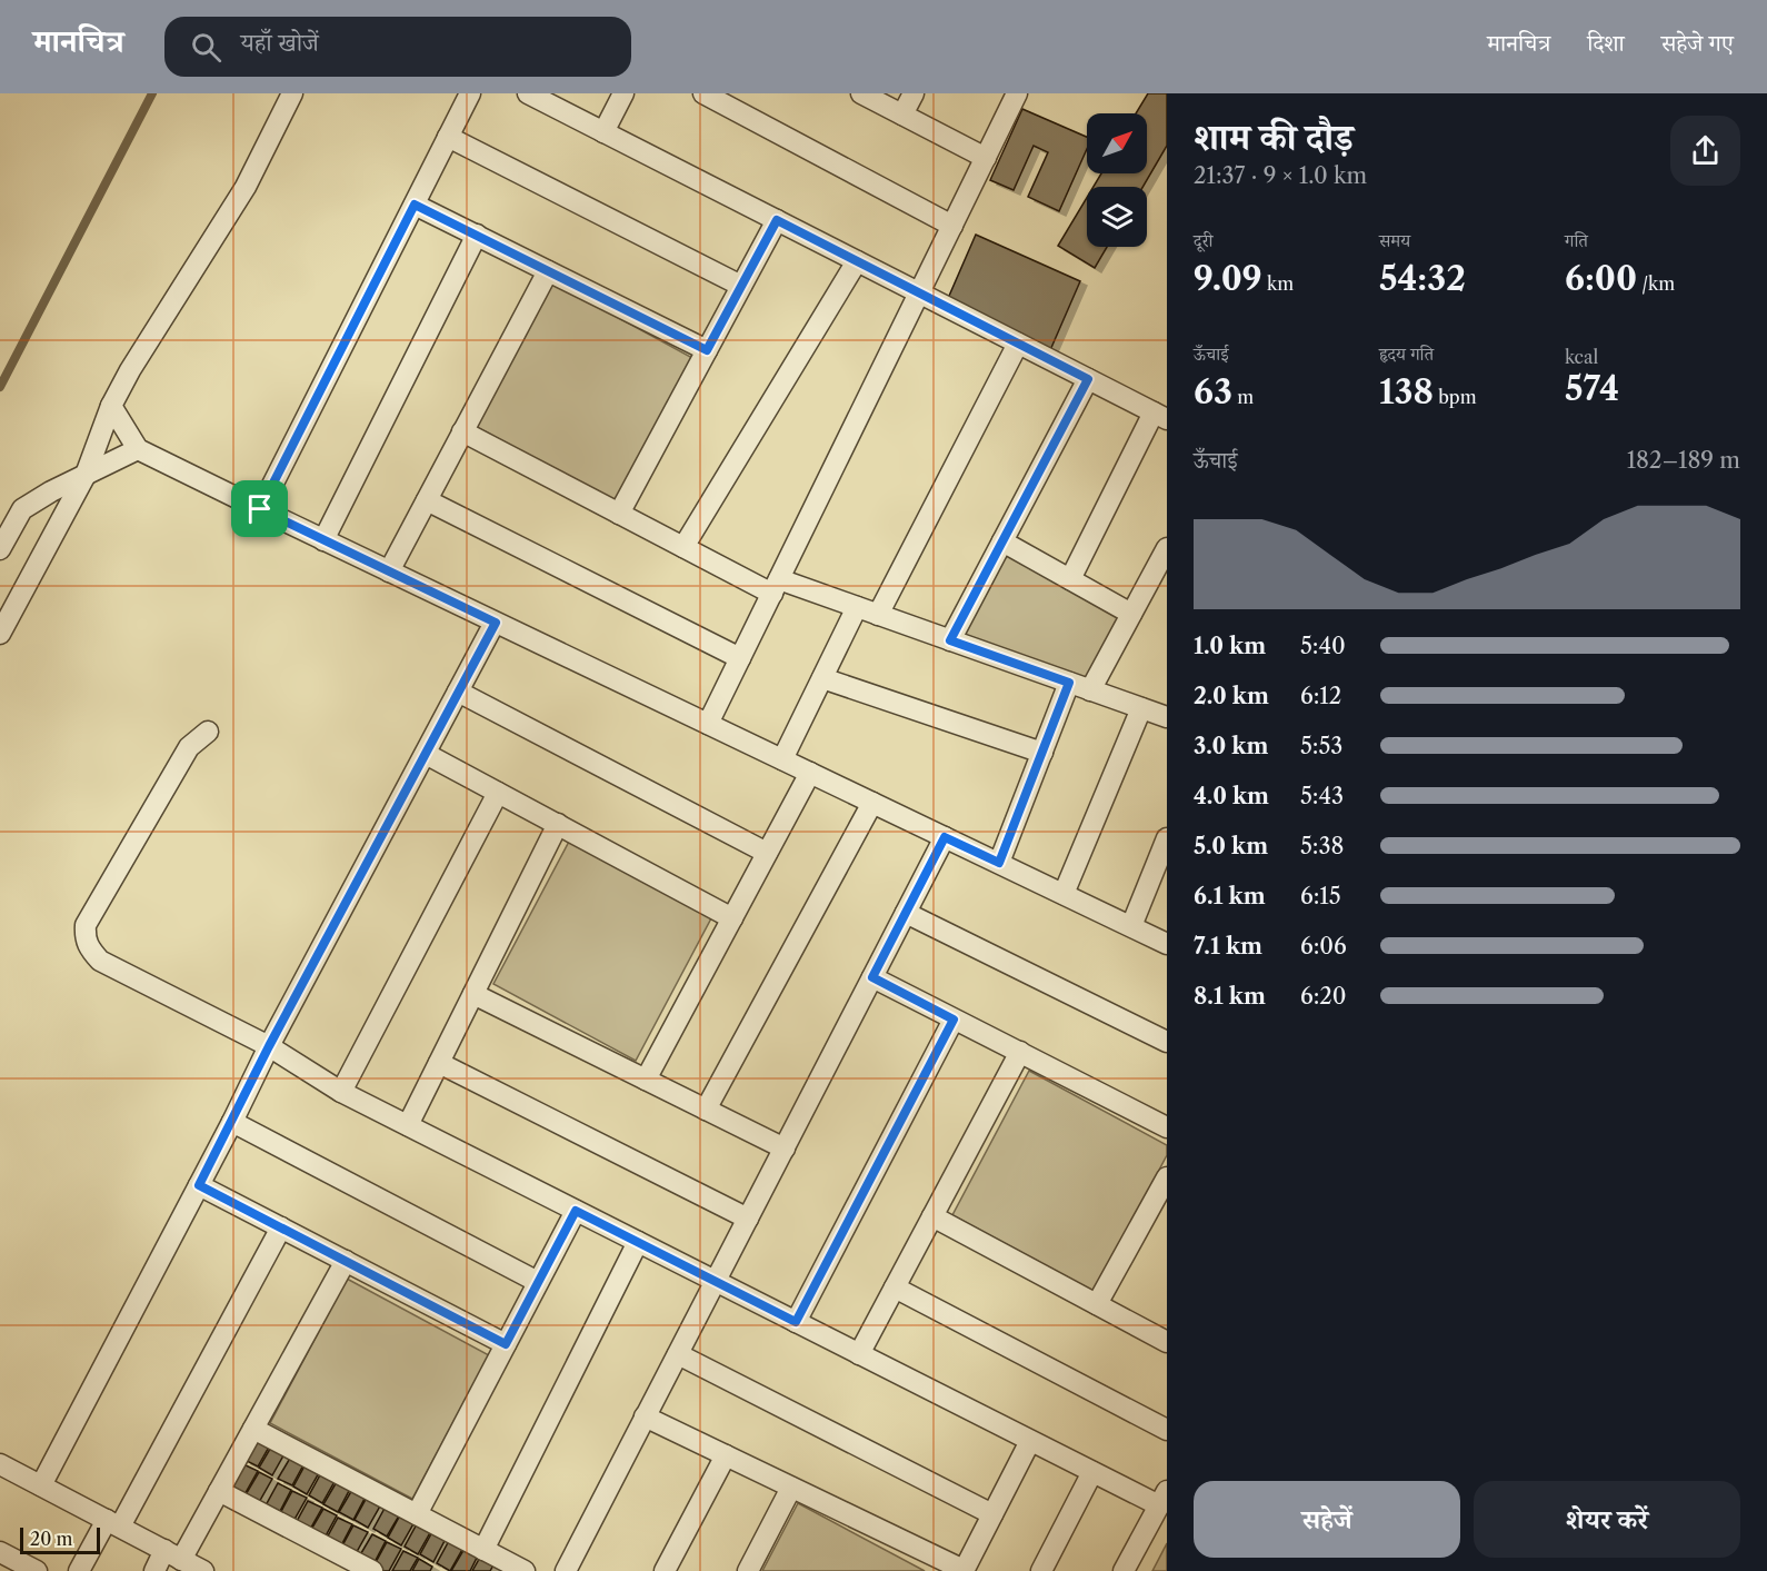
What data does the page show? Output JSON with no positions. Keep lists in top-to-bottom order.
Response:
{
  "scale_bar": "20 m",
  "north": "top right",
  "page": {
    "header": "मानचित्र",
    "search": "यहाँ खोजें",
    "nav": ["मानचित्र", "दिशा", "सहेजे गए"],
    "heading": ["शाम की दौड़", "21:37 · 9 × 1.0 km"],
    "stats": [
      ["दूरी", "9.09 km"],
      ["समय", "54:32"],
      ["गति", "6:00 /km"],
      ["ऊँचाई", "63 m"],
      ["हृदय गति", "138 bpm"],
      ["kcal", "574"]
    ],
    "chart": ["ऊँचाई", "182–189 m"],
    "list": [
      {
        "name": "1.0 km",
        "note": "5:40"
      },
      {
        "name": "2.0 km",
        "note": "6:12"
      },
      {
        "name": "3.0 km",
        "note": "5:53"
      },
      {
        "name": "4.0 km",
        "note": "5:43"
      },
      {
        "name": "5.0 km",
        "note": "5:38"
      },
      {
        "name": "6.1 km",
        "note": "6:15"
      },
      {
        "name": "7.1 km",
        "note": "6:06"
      },
      {
        "name": "8.1 km",
        "note": "6:20"
      }
    ],
    "buttons": ["सहेजें", "शेयर करें"],
    "scale": "20 m"
  }
}
